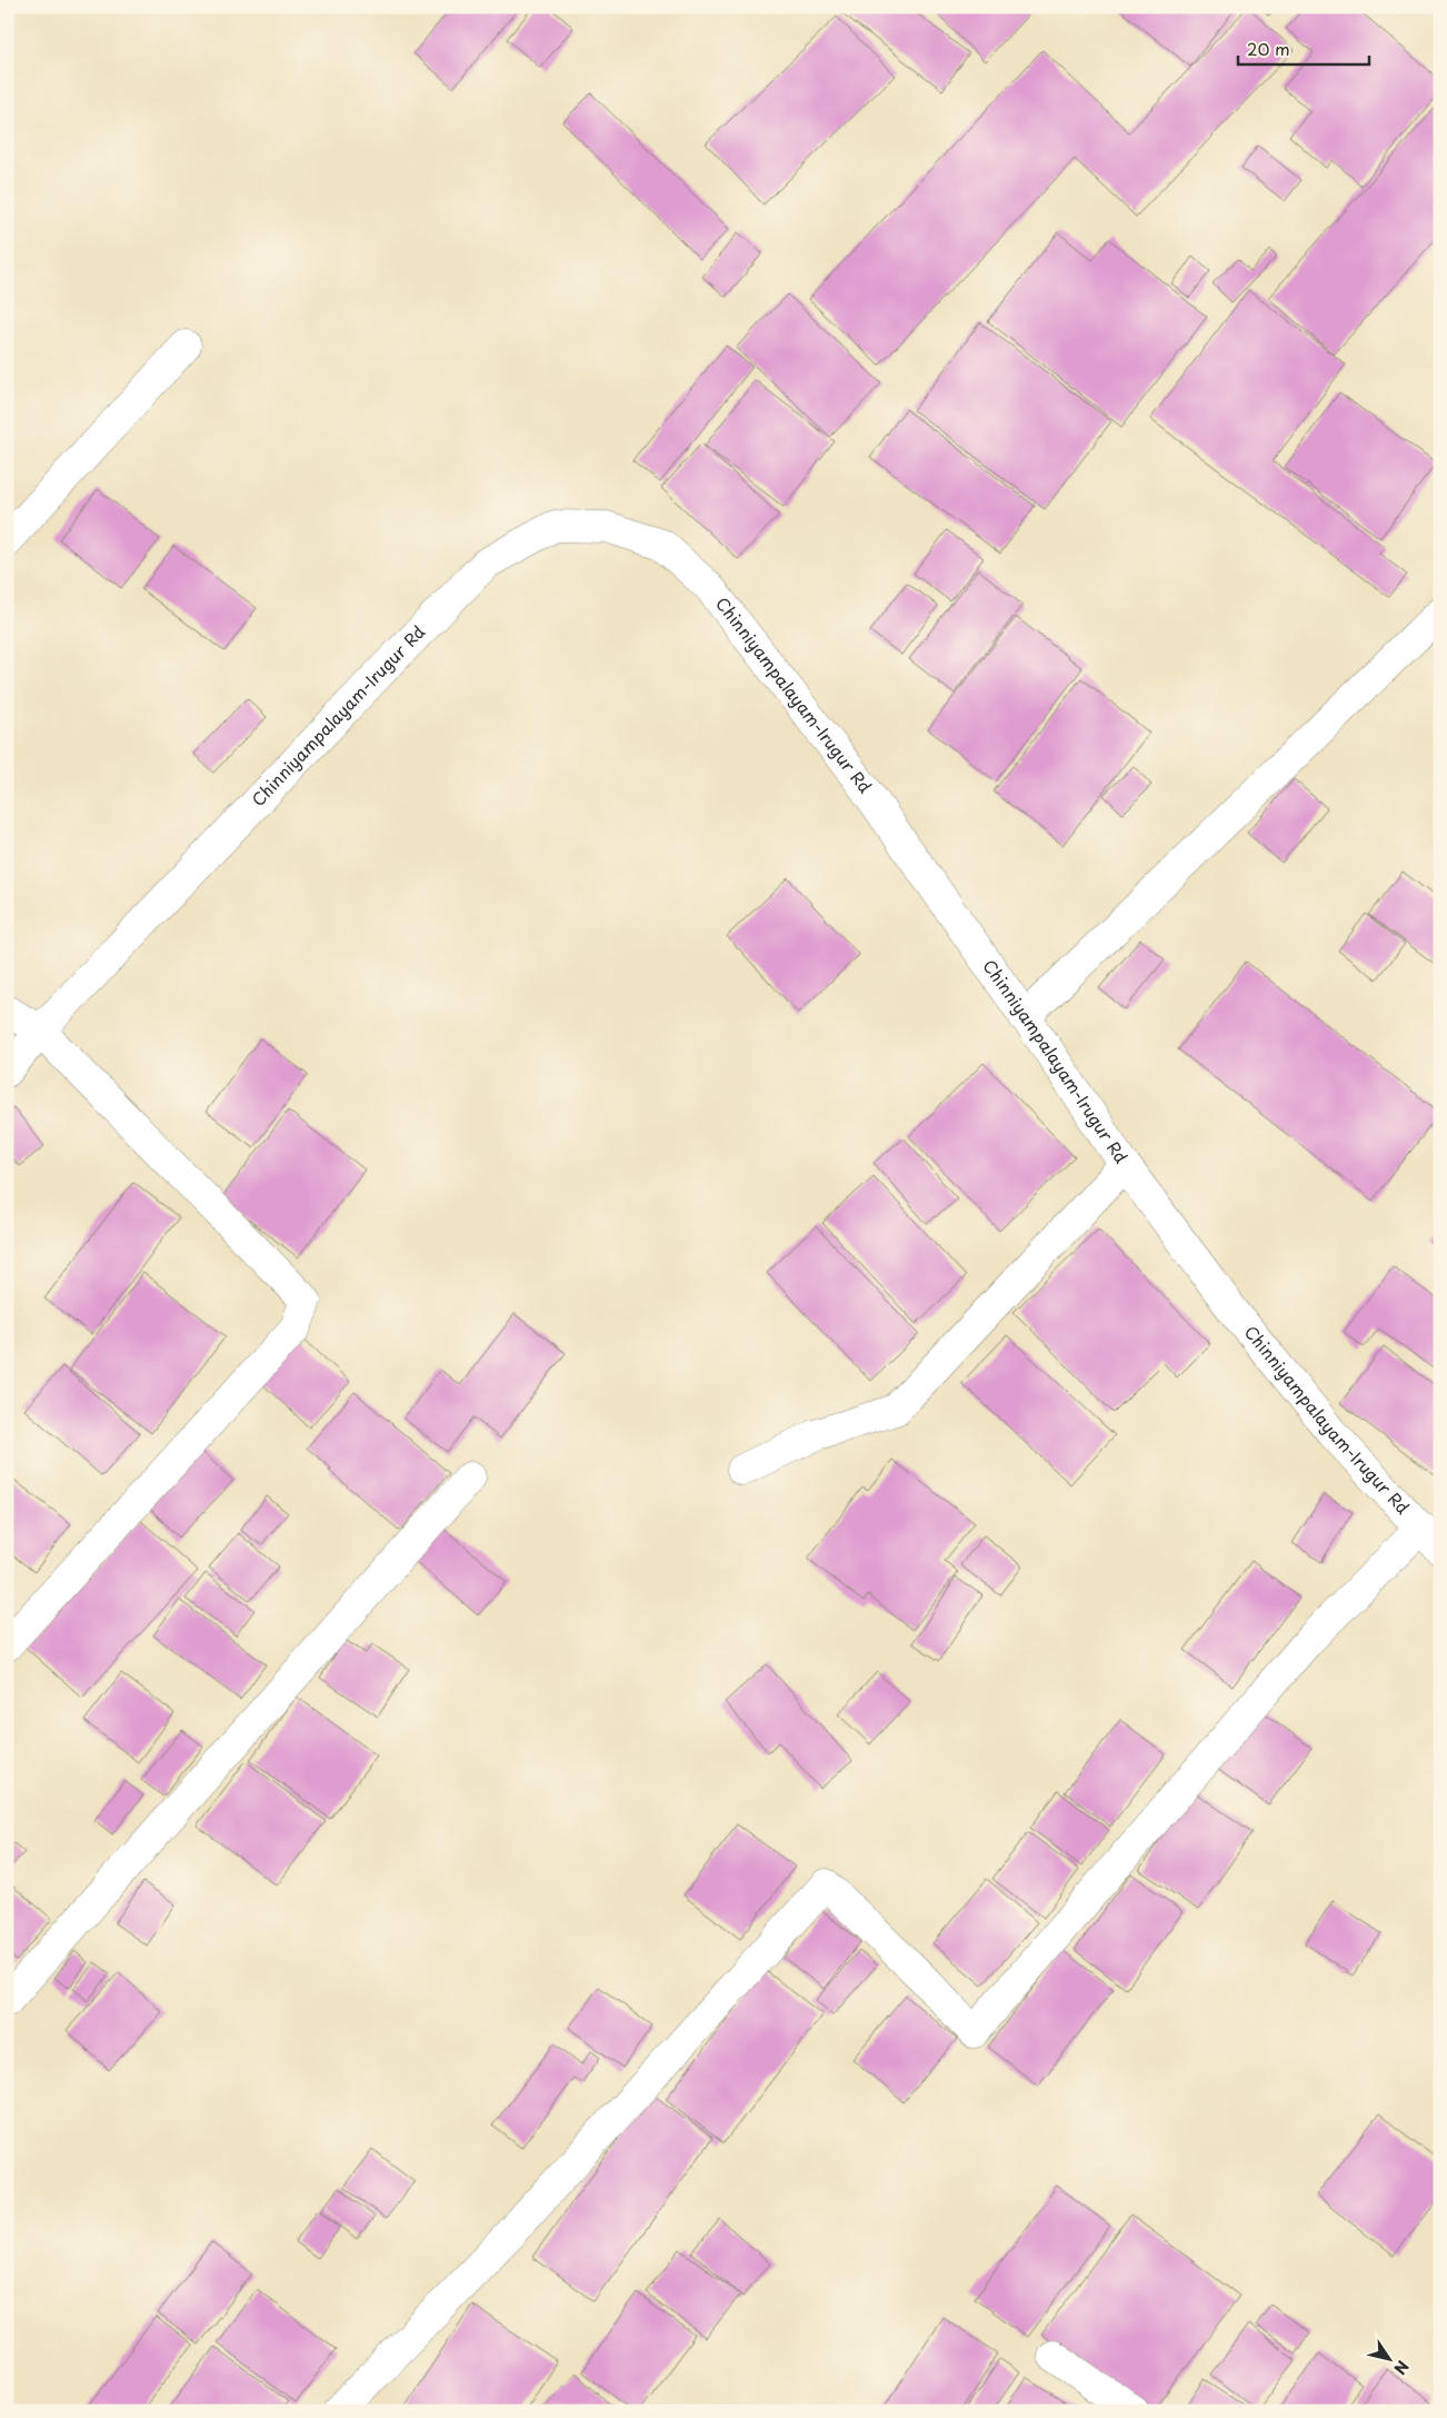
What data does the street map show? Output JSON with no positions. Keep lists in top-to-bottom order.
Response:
{
  "streets": {
    "street": ["Chinniyampalayam-Irugur Rd"]
  },
  "scale_bar": "20 m",
  "north": "bottom right"
}
